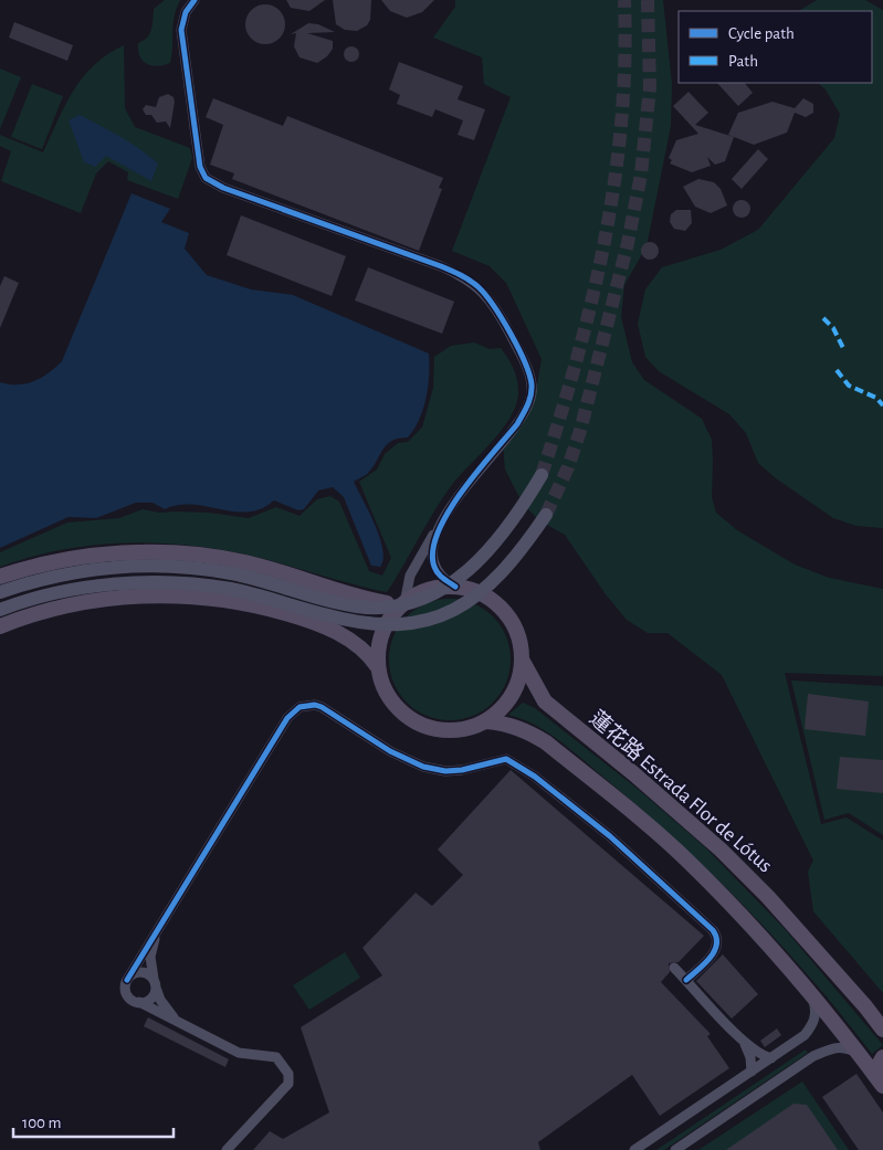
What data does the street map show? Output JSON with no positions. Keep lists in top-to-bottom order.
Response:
{
  "streets": {
    "main road": ["蓮花路 Estrada Flor de Lótus"]
  },
  "legend": ["Cycle path", "Path"],
  "scale_bar": "100 m"
}
